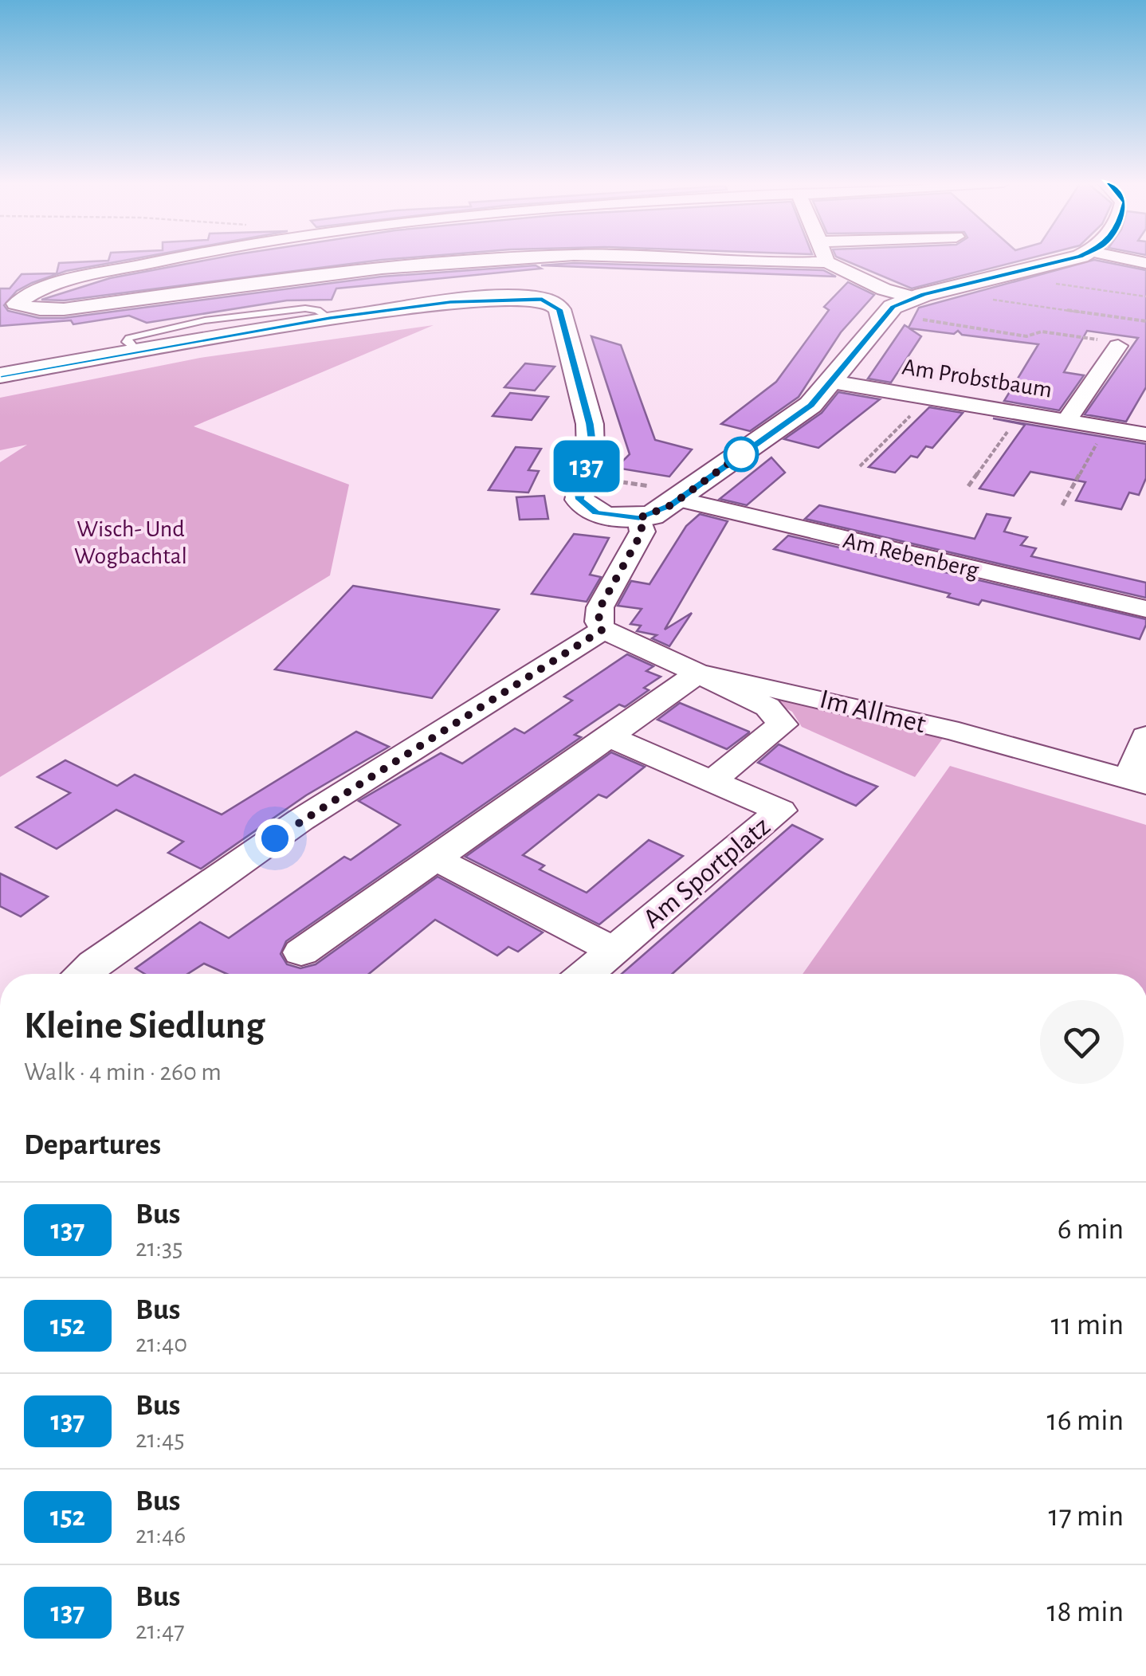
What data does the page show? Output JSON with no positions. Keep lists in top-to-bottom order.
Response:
{
  "streets": {
    "street": [
      "Am Probstbaum",
      "Am Rebenberg",
      "Im Allmet",
      "Am Sportplatz"
    ]
  },
  "parks": ["Wisch- Und Wogbachtal"],
  "lines": ["bus line 137"],
  "page": {
    "on_map": "137",
    "heading": [
      ["Kleine Siedlung", "Walk · 4 min · 260 m"],
      "Departures"
    ],
    "list": [
      {
        "mark": "137",
        "name": "Bus",
        "note": "21:35",
        "value": "6 min"
      },
      {
        "mark": "152",
        "name": "Bus",
        "note": "21:40",
        "value": "11 min"
      },
      {
        "mark": "137",
        "name": "Bus",
        "note": "21:45",
        "value": "16 min"
      },
      {
        "mark": "152",
        "name": "Bus",
        "note": "21:46",
        "value": "17 min"
      },
      {
        "mark": "137",
        "name": "Bus",
        "note": "21:47",
        "value": "18 min"
      }
    ]
  }
}
